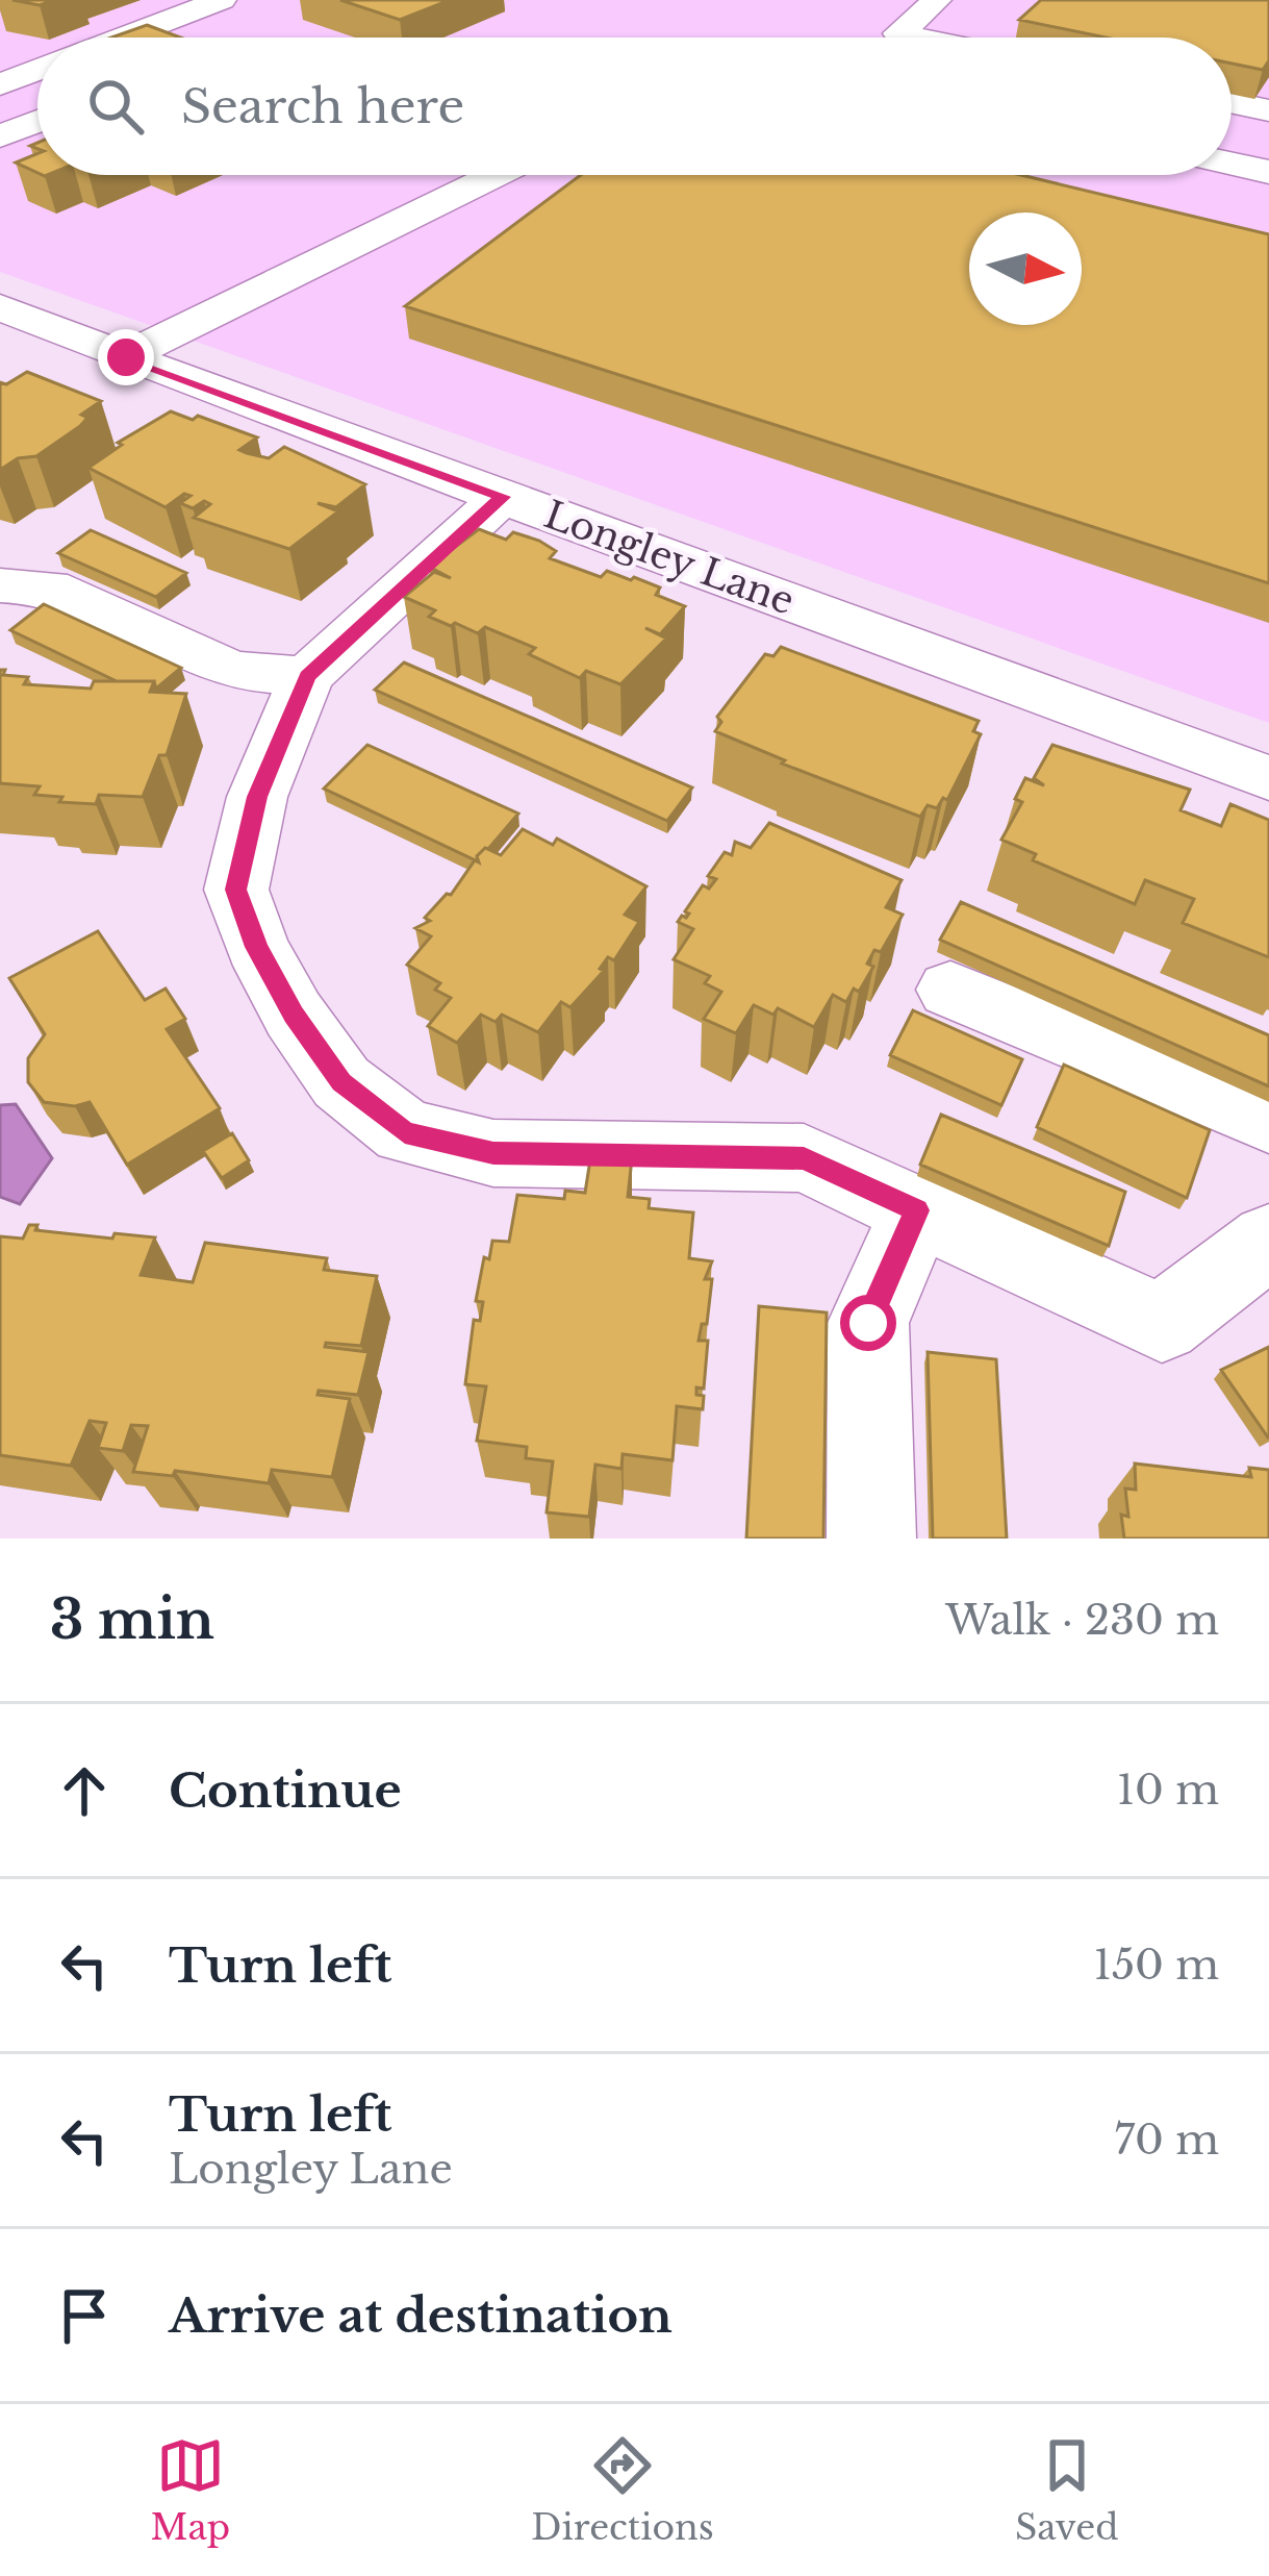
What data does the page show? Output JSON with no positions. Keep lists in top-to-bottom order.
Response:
{
  "streets": {
    "street": ["Longley Lane"]
  },
  "north": "right",
  "page": {
    "search": "Search here",
    "heading": ["3 min", "Walk · 230 m"],
    "list": [
      ["Continue", "10 m"],
      ["Turn left", "150 m"],
      ["Turn left", "Longley Lane", "70 m"],
      "Arrive at destination"
    ],
    "nav": ["Map", "Directions", "Saved"]
  }
}
